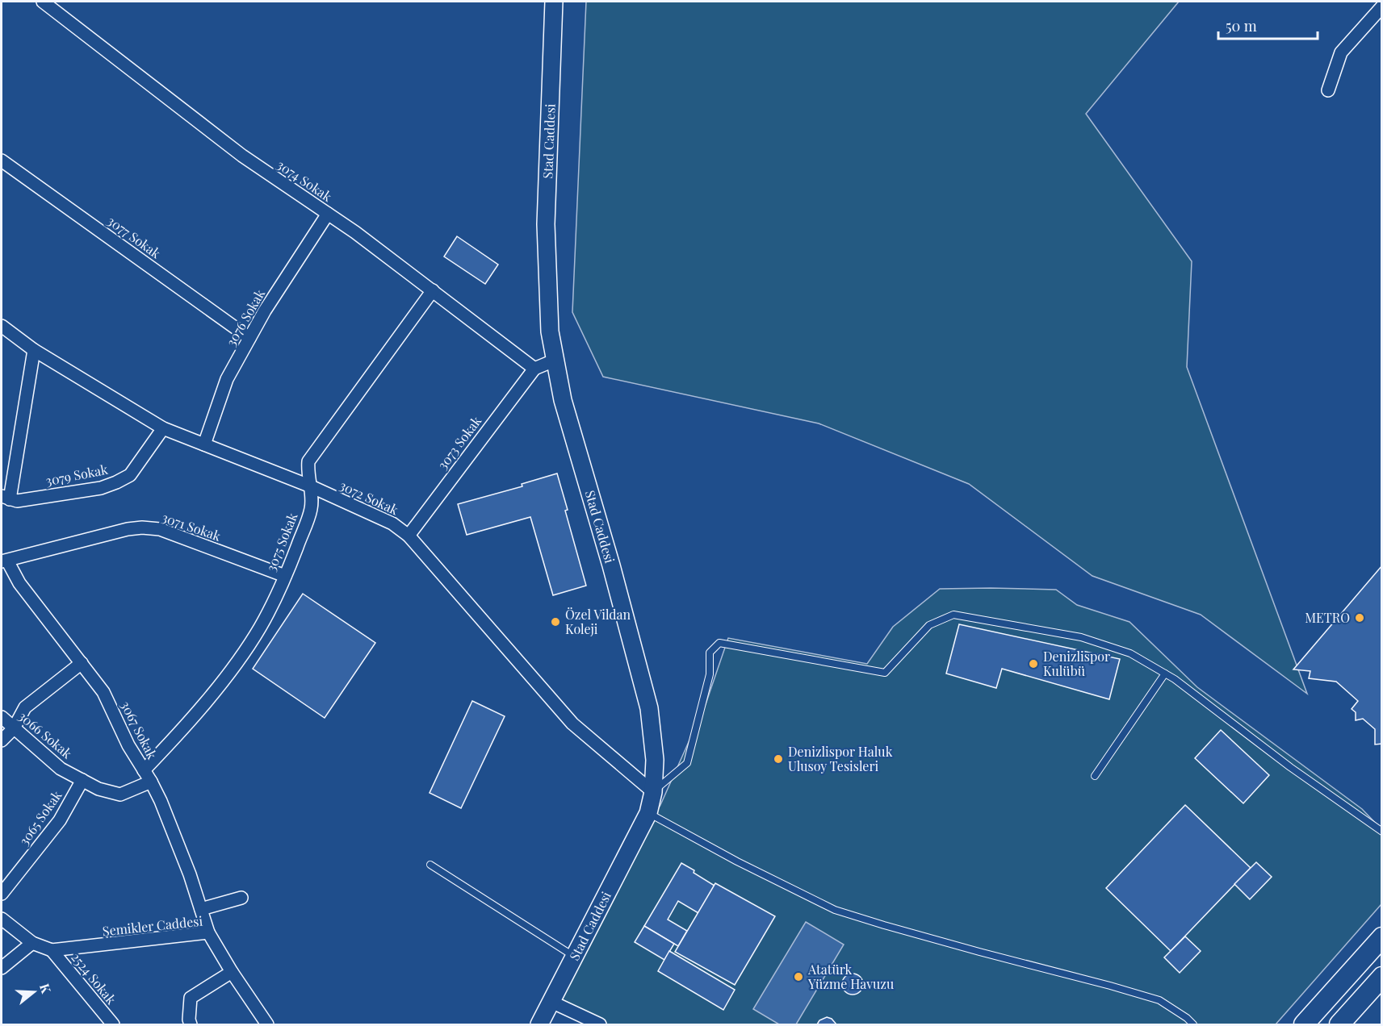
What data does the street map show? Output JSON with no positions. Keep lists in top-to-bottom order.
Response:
{
  "streets": {
    "street": [
      "Stad Caddesi",
      "3074 Sokak",
      "3077 Sokak",
      "3076 Sokak",
      "3073 Sokak",
      "3079 Sokak",
      "3072 Sokak",
      "3071 Sokak",
      "3075 Sokak",
      "3067 Sokak",
      "3066 Sokak",
      "3065 Sokak",
      "Şemikler Caddesi",
      "2524 Sokak"
    ]
  },
  "crossings": [
    ["Stad Caddesi", "3072 Sokak"],
    ["3074 Sokak", "3076 Sokak"],
    ["3074 Sokak", "3073 Sokak"],
    ["3074 Sokak", "3075 Sokak"],
    ["3077 Sokak", "3076 Sokak"],
    ["3076 Sokak", "3072 Sokak"],
    ["3073 Sokak", "3072 Sokak"],
    ["3079 Sokak", "3072 Sokak"],
    ["3072 Sokak", "3075 Sokak"],
    ["3071 Sokak", "3075 Sokak"],
    ["3071 Sokak", "3067 Sokak"],
    ["3075 Sokak", "3067 Sokak"],
    ["3067 Sokak", "3066 Sokak"],
    ["3067 Sokak", "Şemikler Caddesi"],
    ["3066 Sokak", "3065 Sokak"],
    ["Şemikler Caddesi", "2524 Sokak"]
  ],
  "places": [
    "METRO",
    "Özel Vildan Koleji",
    "Denizlispor Kulübü",
    "Denizlispor Haluk Ulusoy Tesisleri",
    "Atatürk Yüzme Havuzu"
  ],
  "scale_bar": "50 m",
  "north": "right"
}
